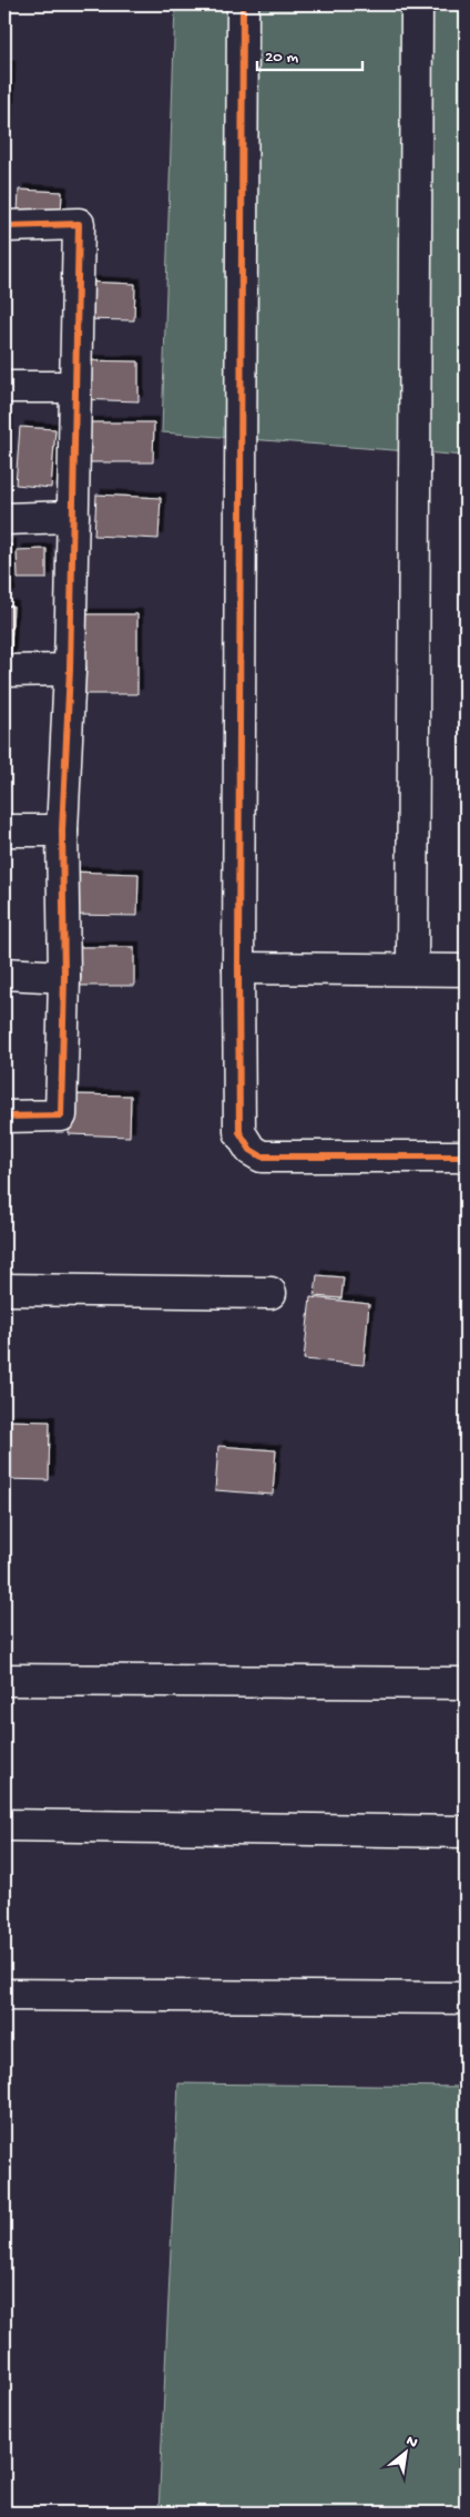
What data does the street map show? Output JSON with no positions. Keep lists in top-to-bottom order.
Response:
{
  "scale_bar": "20 m",
  "north": "top right"
}
